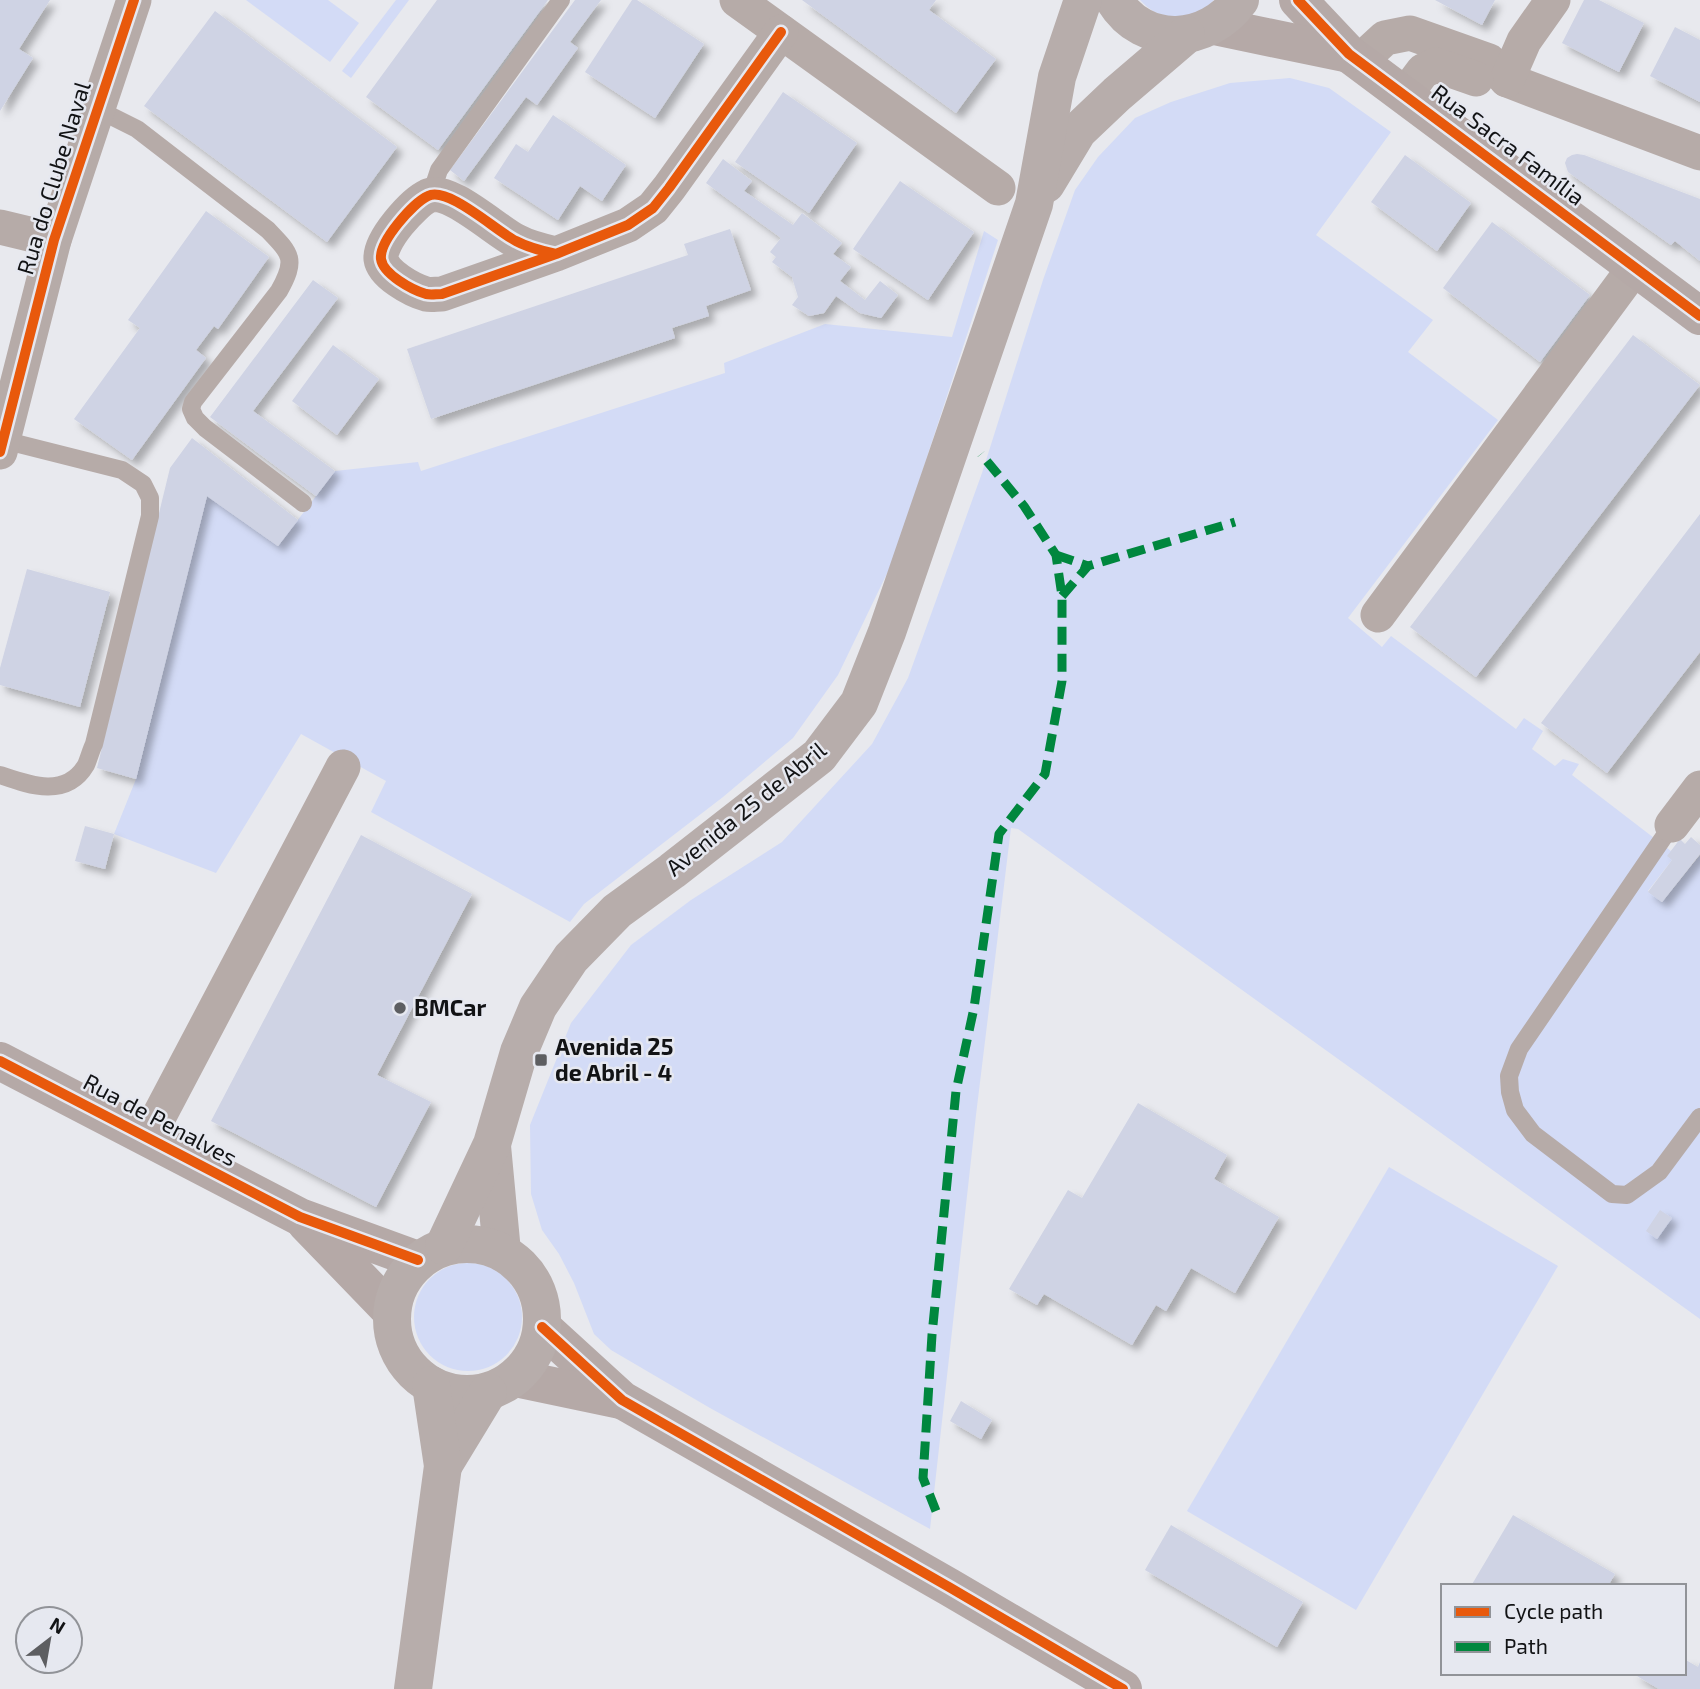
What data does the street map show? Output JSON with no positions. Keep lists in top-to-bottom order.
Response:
{
  "streets": {
    "main road": ["Avenida 25 de Abril"],
    "street": ["Rua Sacra Família", "Rua do Clube Naval", "Rua de Penalves"]
  },
  "crossings": [
    ["Rua Sacra Família", "Avenida 25 de Abril"]
  ],
  "places": {
    "other": ["BMCar"],
    "transit": ["Avenida 25 de Abril - 4"]
  },
  "legend": ["Cycle path", "Path"],
  "north": "top right"
}
